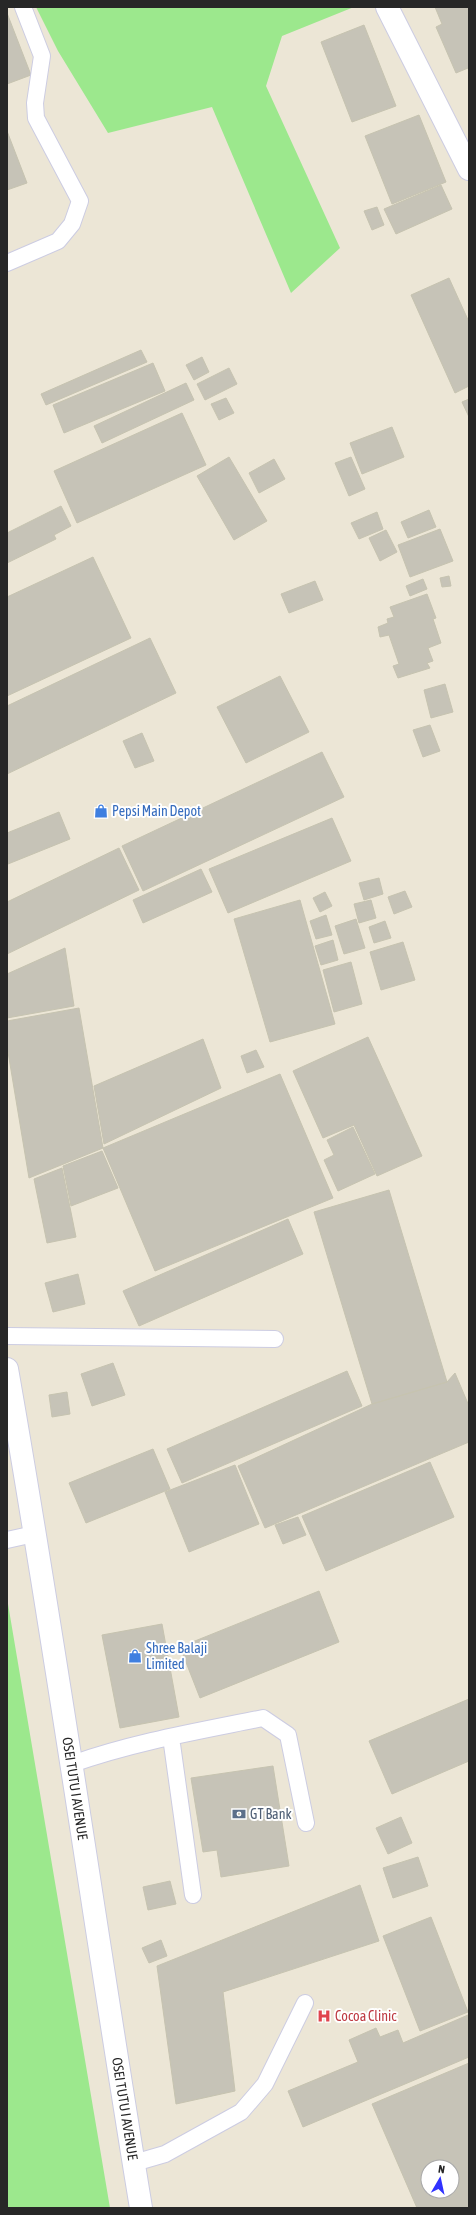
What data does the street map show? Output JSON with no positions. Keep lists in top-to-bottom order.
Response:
{
  "streets": {
    "street": ["OSEI TUTU I AVENUE"]
  },
  "places": {
    "shop": ["Pepsi Main Depot", "Shree Balaji Limited"],
    "bank": ["GT Bank"],
    "hospital": ["Cocoa Clinic"]
  },
  "north": "top"
}
